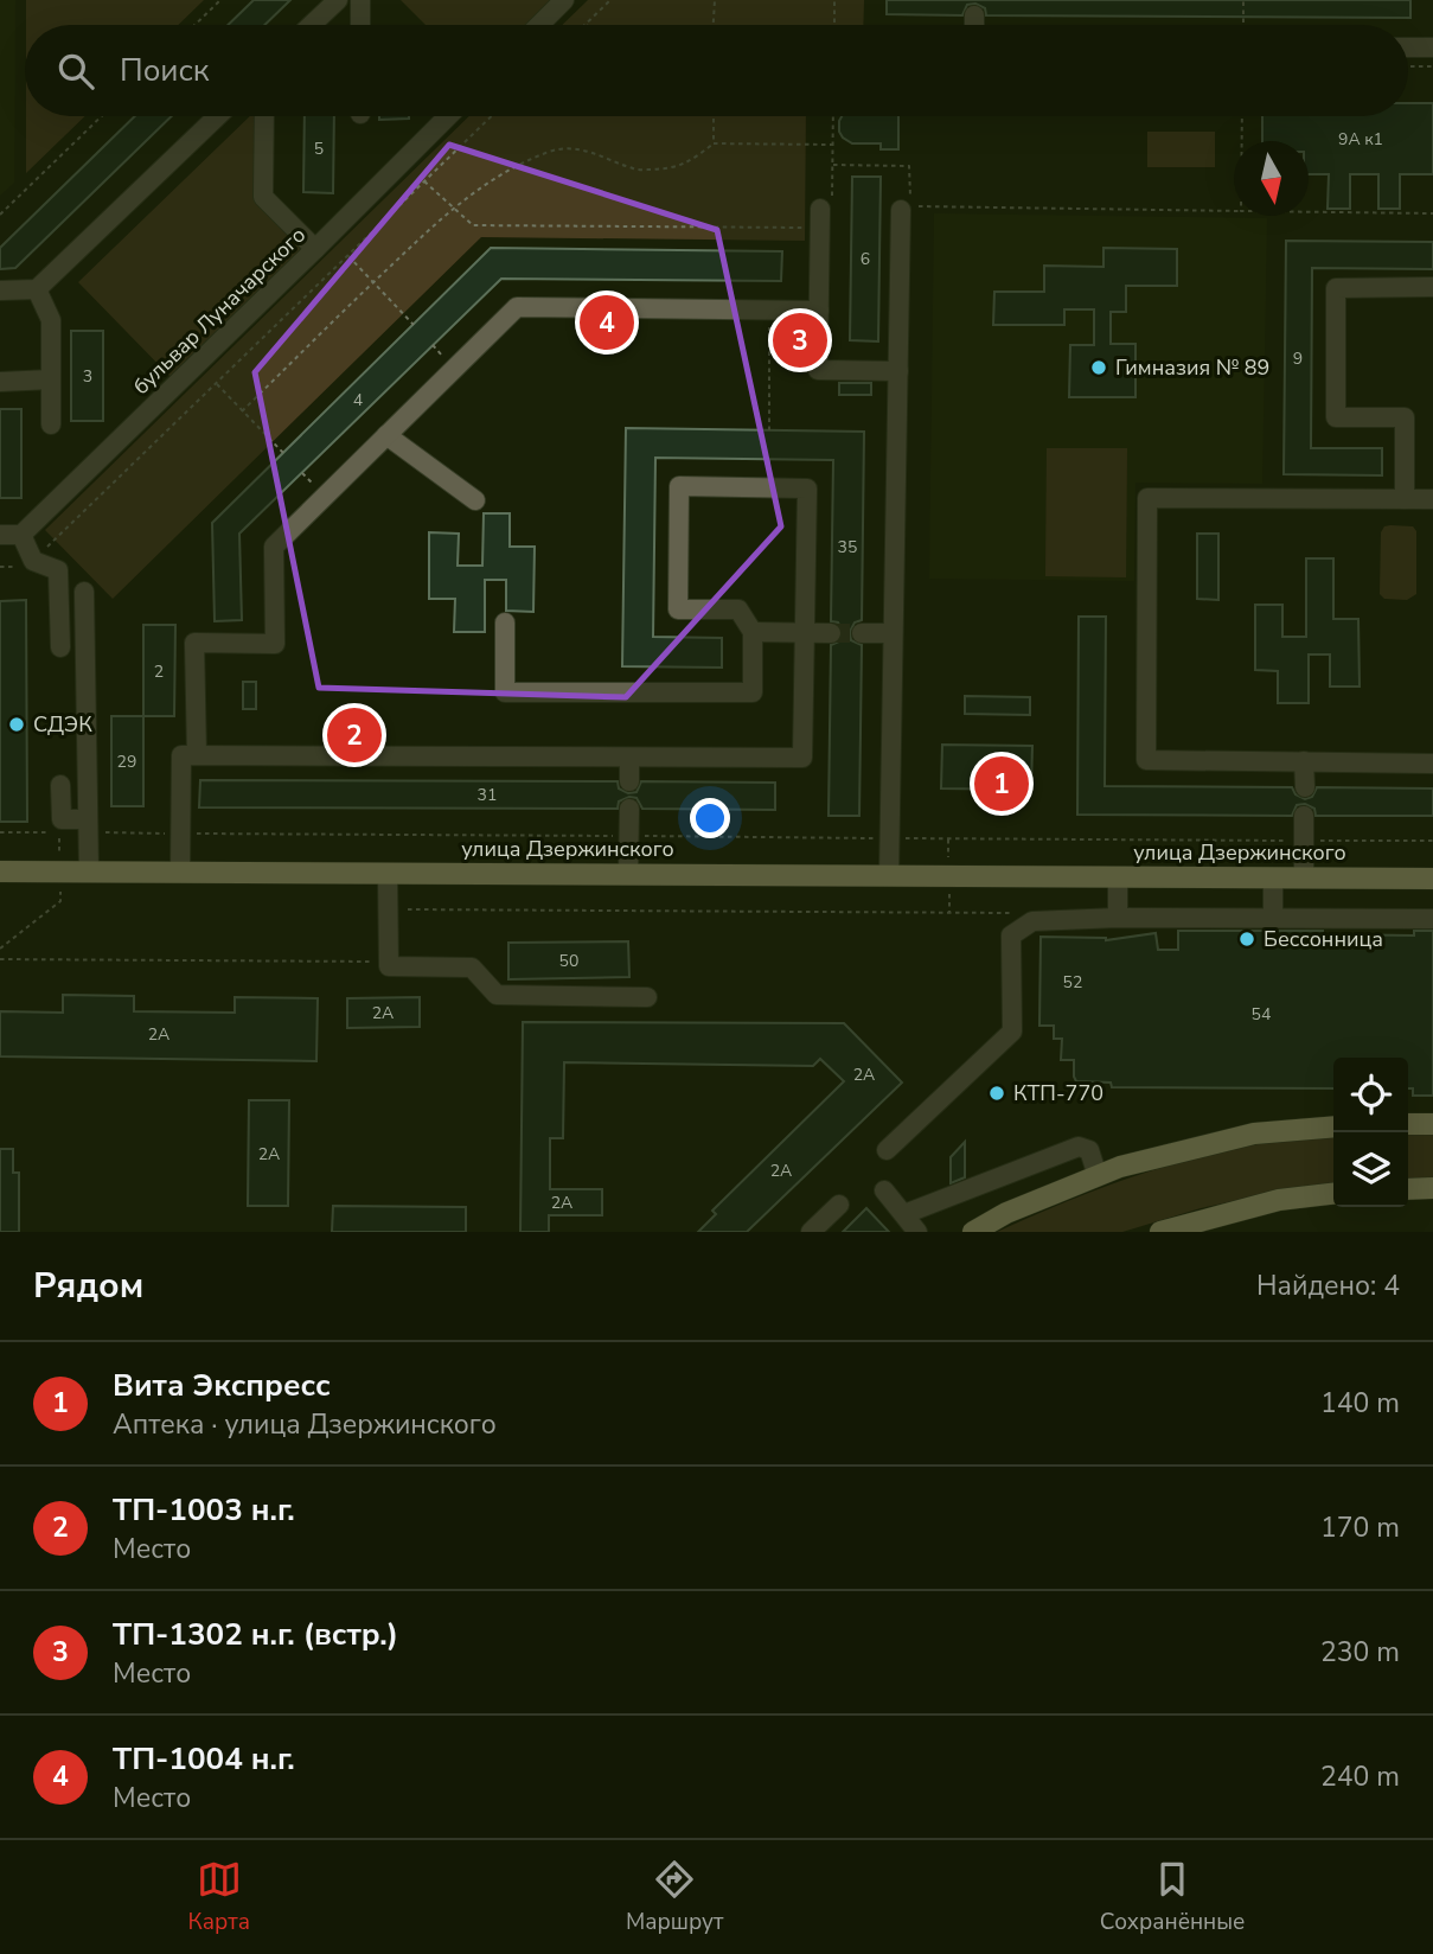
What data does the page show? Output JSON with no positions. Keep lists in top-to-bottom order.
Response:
{
  "streets": {
    "main road": ["улица Дзержинского"],
    "street": ["бульвар Луначарского"]
  },
  "places": [
    "Гимназия № 89",
    "СДЭК",
    "Бессонница",
    "КТП-770"
  ],
  "house_numbers": [
    "9А к1",
    "5",
    "6",
    "9",
    "3",
    "4",
    "35",
    "2",
    "29",
    "31",
    "50",
    "52",
    "2А",
    "54",
    "2А",
    "2А",
    "2А",
    "2А",
    "2А"
  ],
  "north": "bottom",
  "page": {
    "search": "Поиск",
    "pins": [
      "4",
      "3",
      "2",
      "1"
    ],
    "heading": ["Рядом", "Найдено: 4"],
    "list": [
      {
        "mark": "1",
        "name": "Вита Экспресс",
        "note": "Аптека · улица Дзержинского",
        "value": "140 m"
      },
      {
        "mark": "2",
        "name": "ТП-1003 н.г.",
        "note": "Место",
        "value": "170 m"
      },
      {
        "mark": "3",
        "name": "ТП-1302 н.г. (встр.)",
        "note": "Место",
        "value": "230 m"
      },
      {
        "mark": "4",
        "name": "ТП-1004 н.г.",
        "note": "Место",
        "value": "240 m"
      }
    ],
    "nav": ["Карта", "Маршрут", "Сохранённые"]
  }
}
